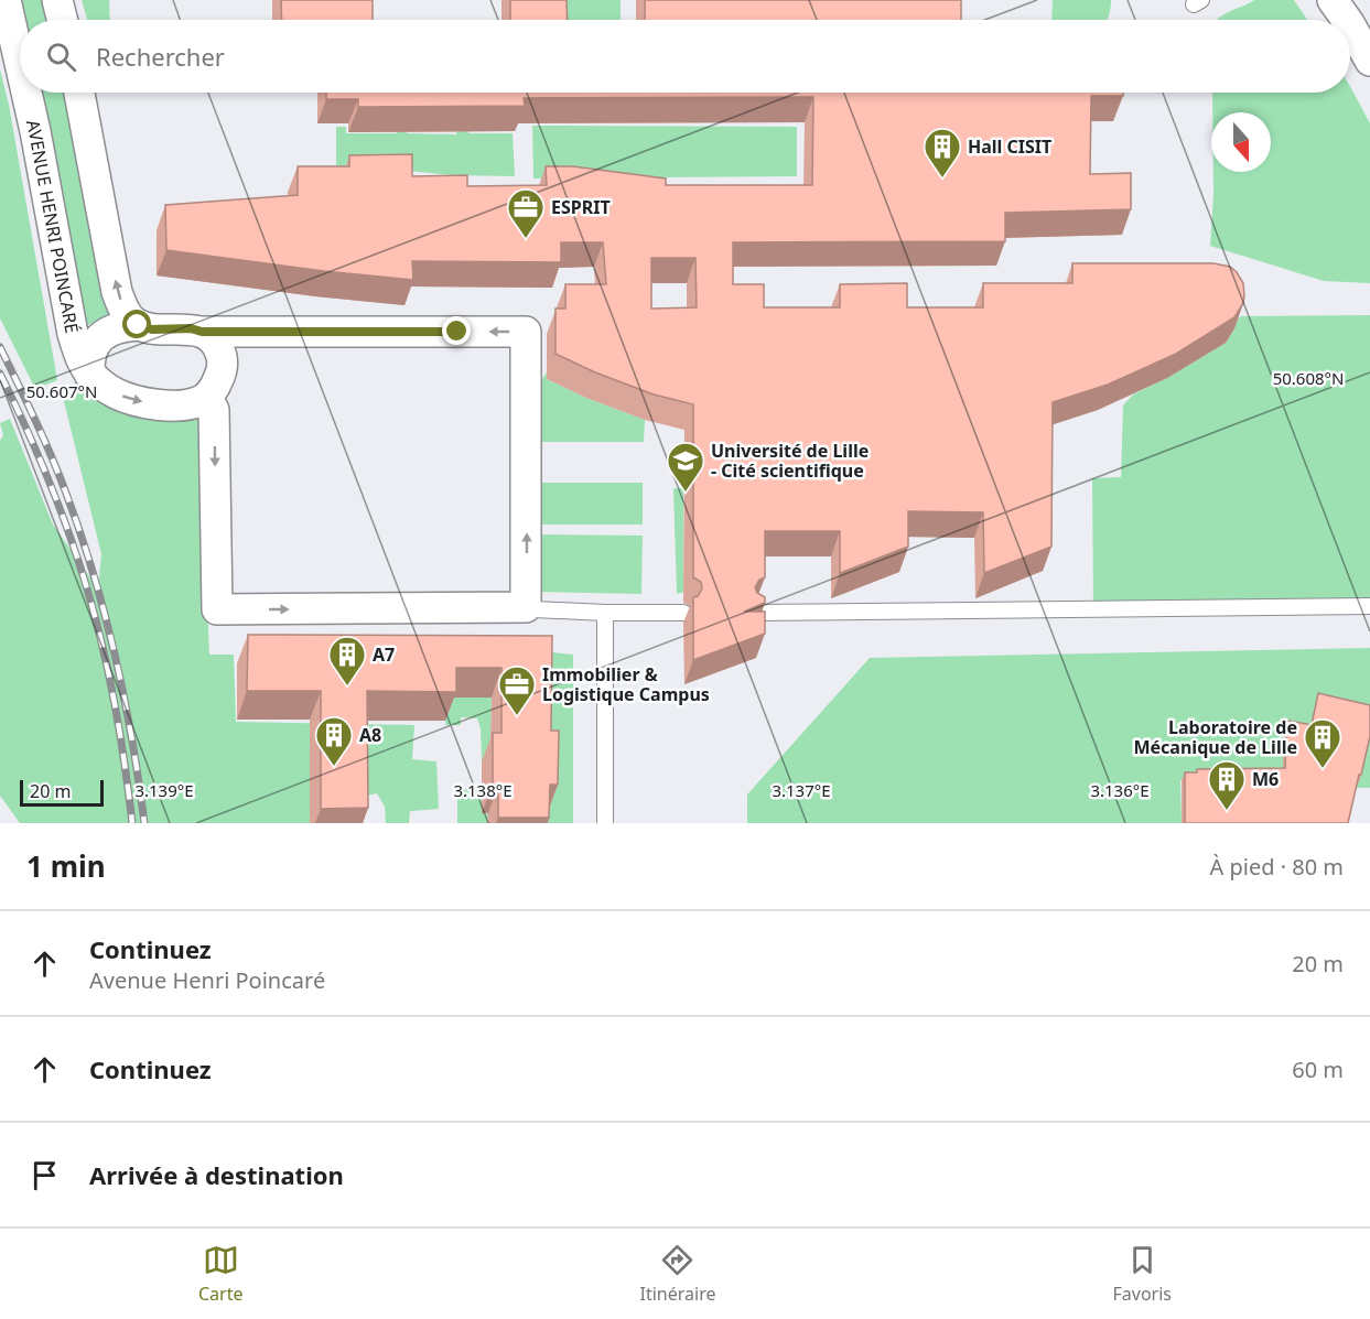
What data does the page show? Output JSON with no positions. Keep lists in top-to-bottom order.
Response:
{
  "streets": {
    "street": ["AVENUE HENRI POINCARÉ"]
  },
  "places": {
    "building": [
      "Hall CISIT",
      "A7",
      "A8",
      "Laboratoire de Mécanique de Lille",
      "M6"
    ],
    "office": ["ESPRIT", "Immobilier & Logistique Campus"],
    "school or university": ["Université de Lille ‐ Cité scientifique"]
  },
  "scale_bar": "20 m",
  "north": "bottom",
  "page": {
    "search": "Rechercher",
    "scale": "20 m",
    "heading": ["1 min", "À pied · 80 m"],
    "list": [
      ["Continuez", "Avenue Henri Poincaré", "20 m"],
      ["Continuez", "60 m"],
      "Arrivée à destination"
    ],
    "nav": ["Carte", "Itinéraire", "Favoris"]
  },
  "coordinates": [
    "50.608°N",
    "50.607°N",
    "3.139°E",
    "3.138°E",
    "3.137°E",
    "3.136°E"
  ]
}
